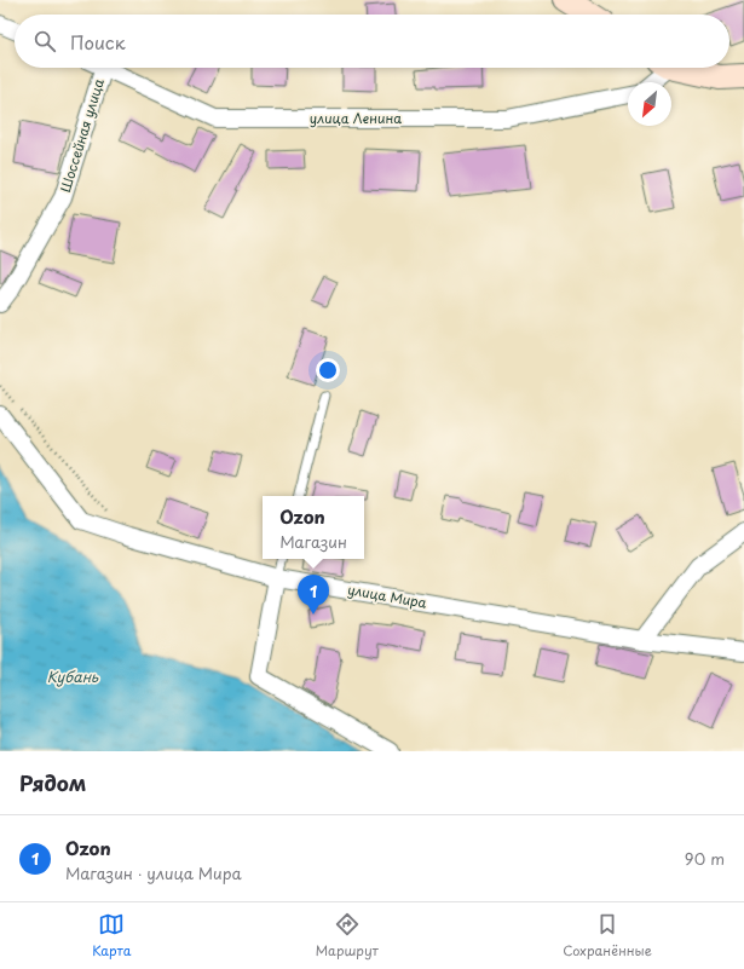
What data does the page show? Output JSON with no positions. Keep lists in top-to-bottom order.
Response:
{
  "streets": {
    "street": ["улица Ленина", "Шоссейная улица", "улица Мира"]
  },
  "water": ["Кубань"],
  "north": "bottom left",
  "page": {
    "search": "Поиск",
    "popup": ["Ozon", "Магазин"],
    "pins": "1",
    "heading": "Рядом",
    "list": [
      {
        "mark": "1",
        "name": "Ozon",
        "note": "Магазин · улица Мира",
        "value": "90 m"
      }
    ],
    "nav": ["Карта", "Маршрут", "Сохранённые"]
  }
}
